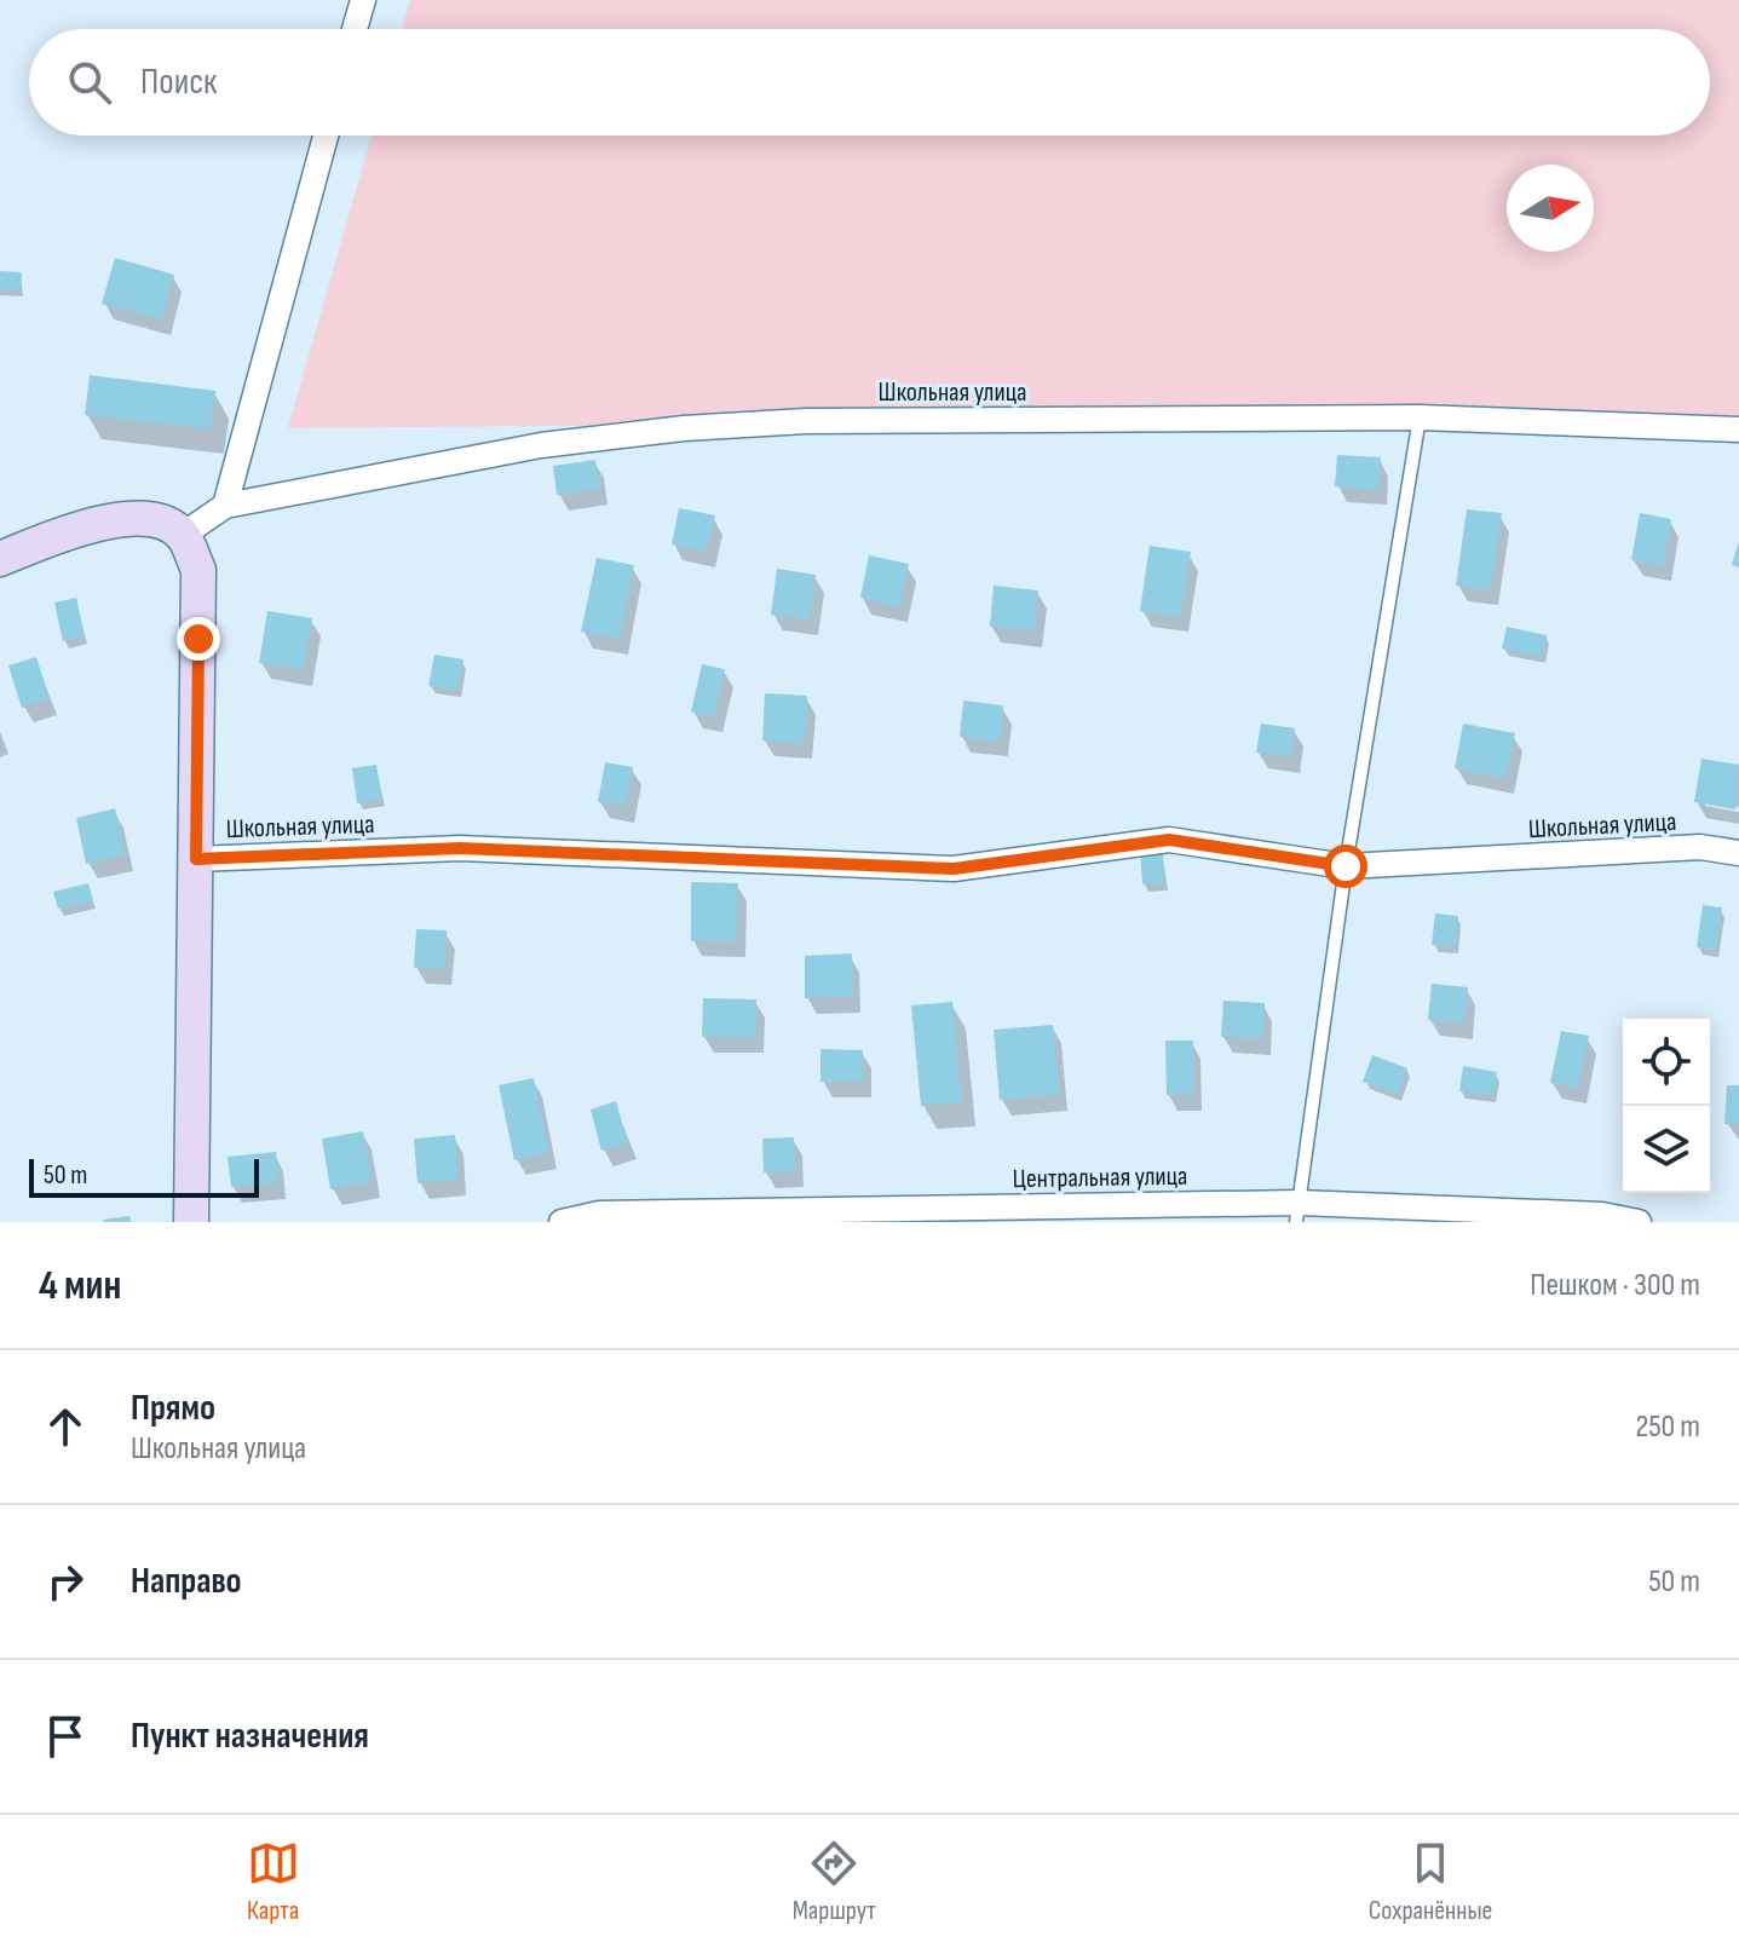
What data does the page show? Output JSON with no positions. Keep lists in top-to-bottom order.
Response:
{
  "streets": {
    "street": ["Школьная улица", "Центральная улица"]
  },
  "scale_bar": "50 m",
  "north": "right",
  "page": {
    "search": "Поиск",
    "scale": "50 m",
    "heading": ["4 мин", "Пешком · 300 m"],
    "list": [
      ["Прямо", "Школьная улица", "250 m"],
      ["Направо", "50 m"],
      "Пункт назначения"
    ],
    "nav": ["Карта", "Маршрут", "Сохранённые"]
  }
}
